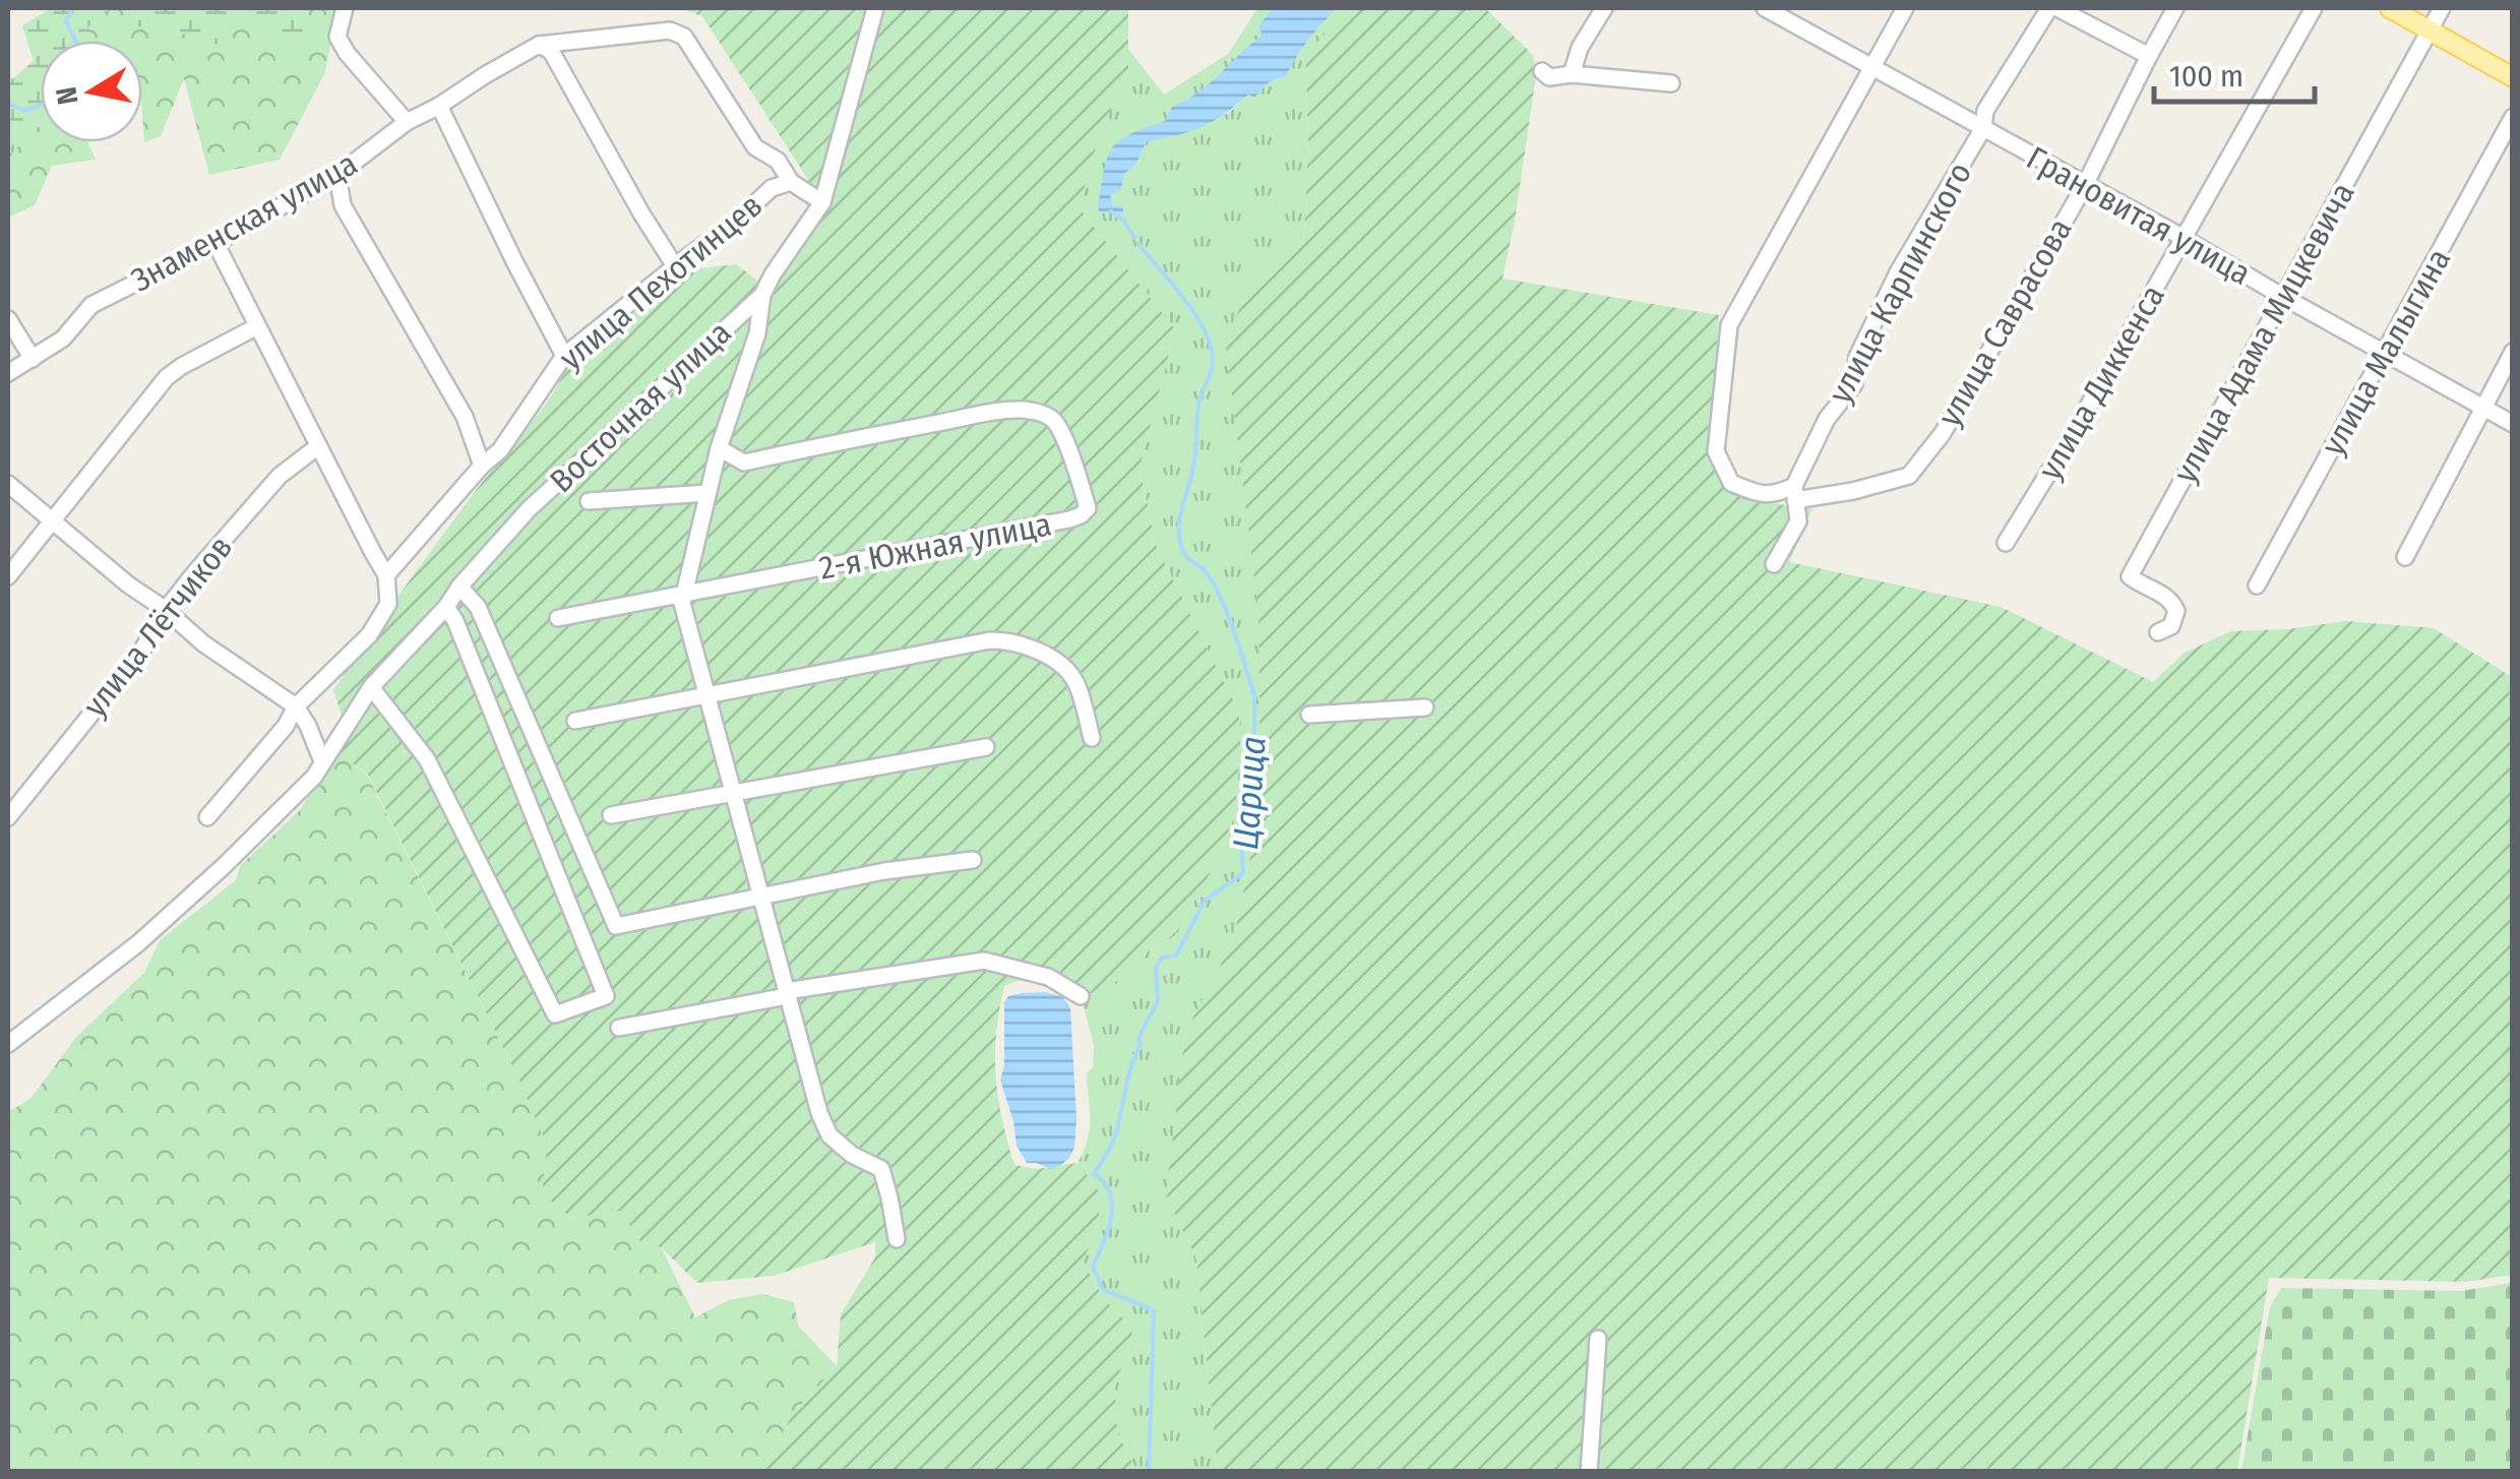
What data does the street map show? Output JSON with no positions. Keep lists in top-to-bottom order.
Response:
{
  "streets": {
    "street": [
      "Грановитая улица",
      "Знаменская улица",
      "улица Пехотинцев",
      "улица Карпинского",
      "улица Саврасова",
      "улица Адама Мицкевича",
      "улица Малыгина",
      "улица Диккенса",
      "Восточная улица",
      "2-я Южная улица",
      "улица Лётчиков"
    ]
  },
  "crossings": [
    ["Грановитая улица", "улица Карпинского"],
    ["Грановитая улица", "улица Саврасова"],
    ["Грановитая улица", "улица Адама Мицкевича"],
    ["Грановитая улица", "улица Малыгина"],
    ["Грановитая улица", "улица Диккенса"],
    ["улица Карпинского", "улица Саврасова"]
  ],
  "water": ["Царица"],
  "scale_bar": "100 m",
  "north": "left"
}
